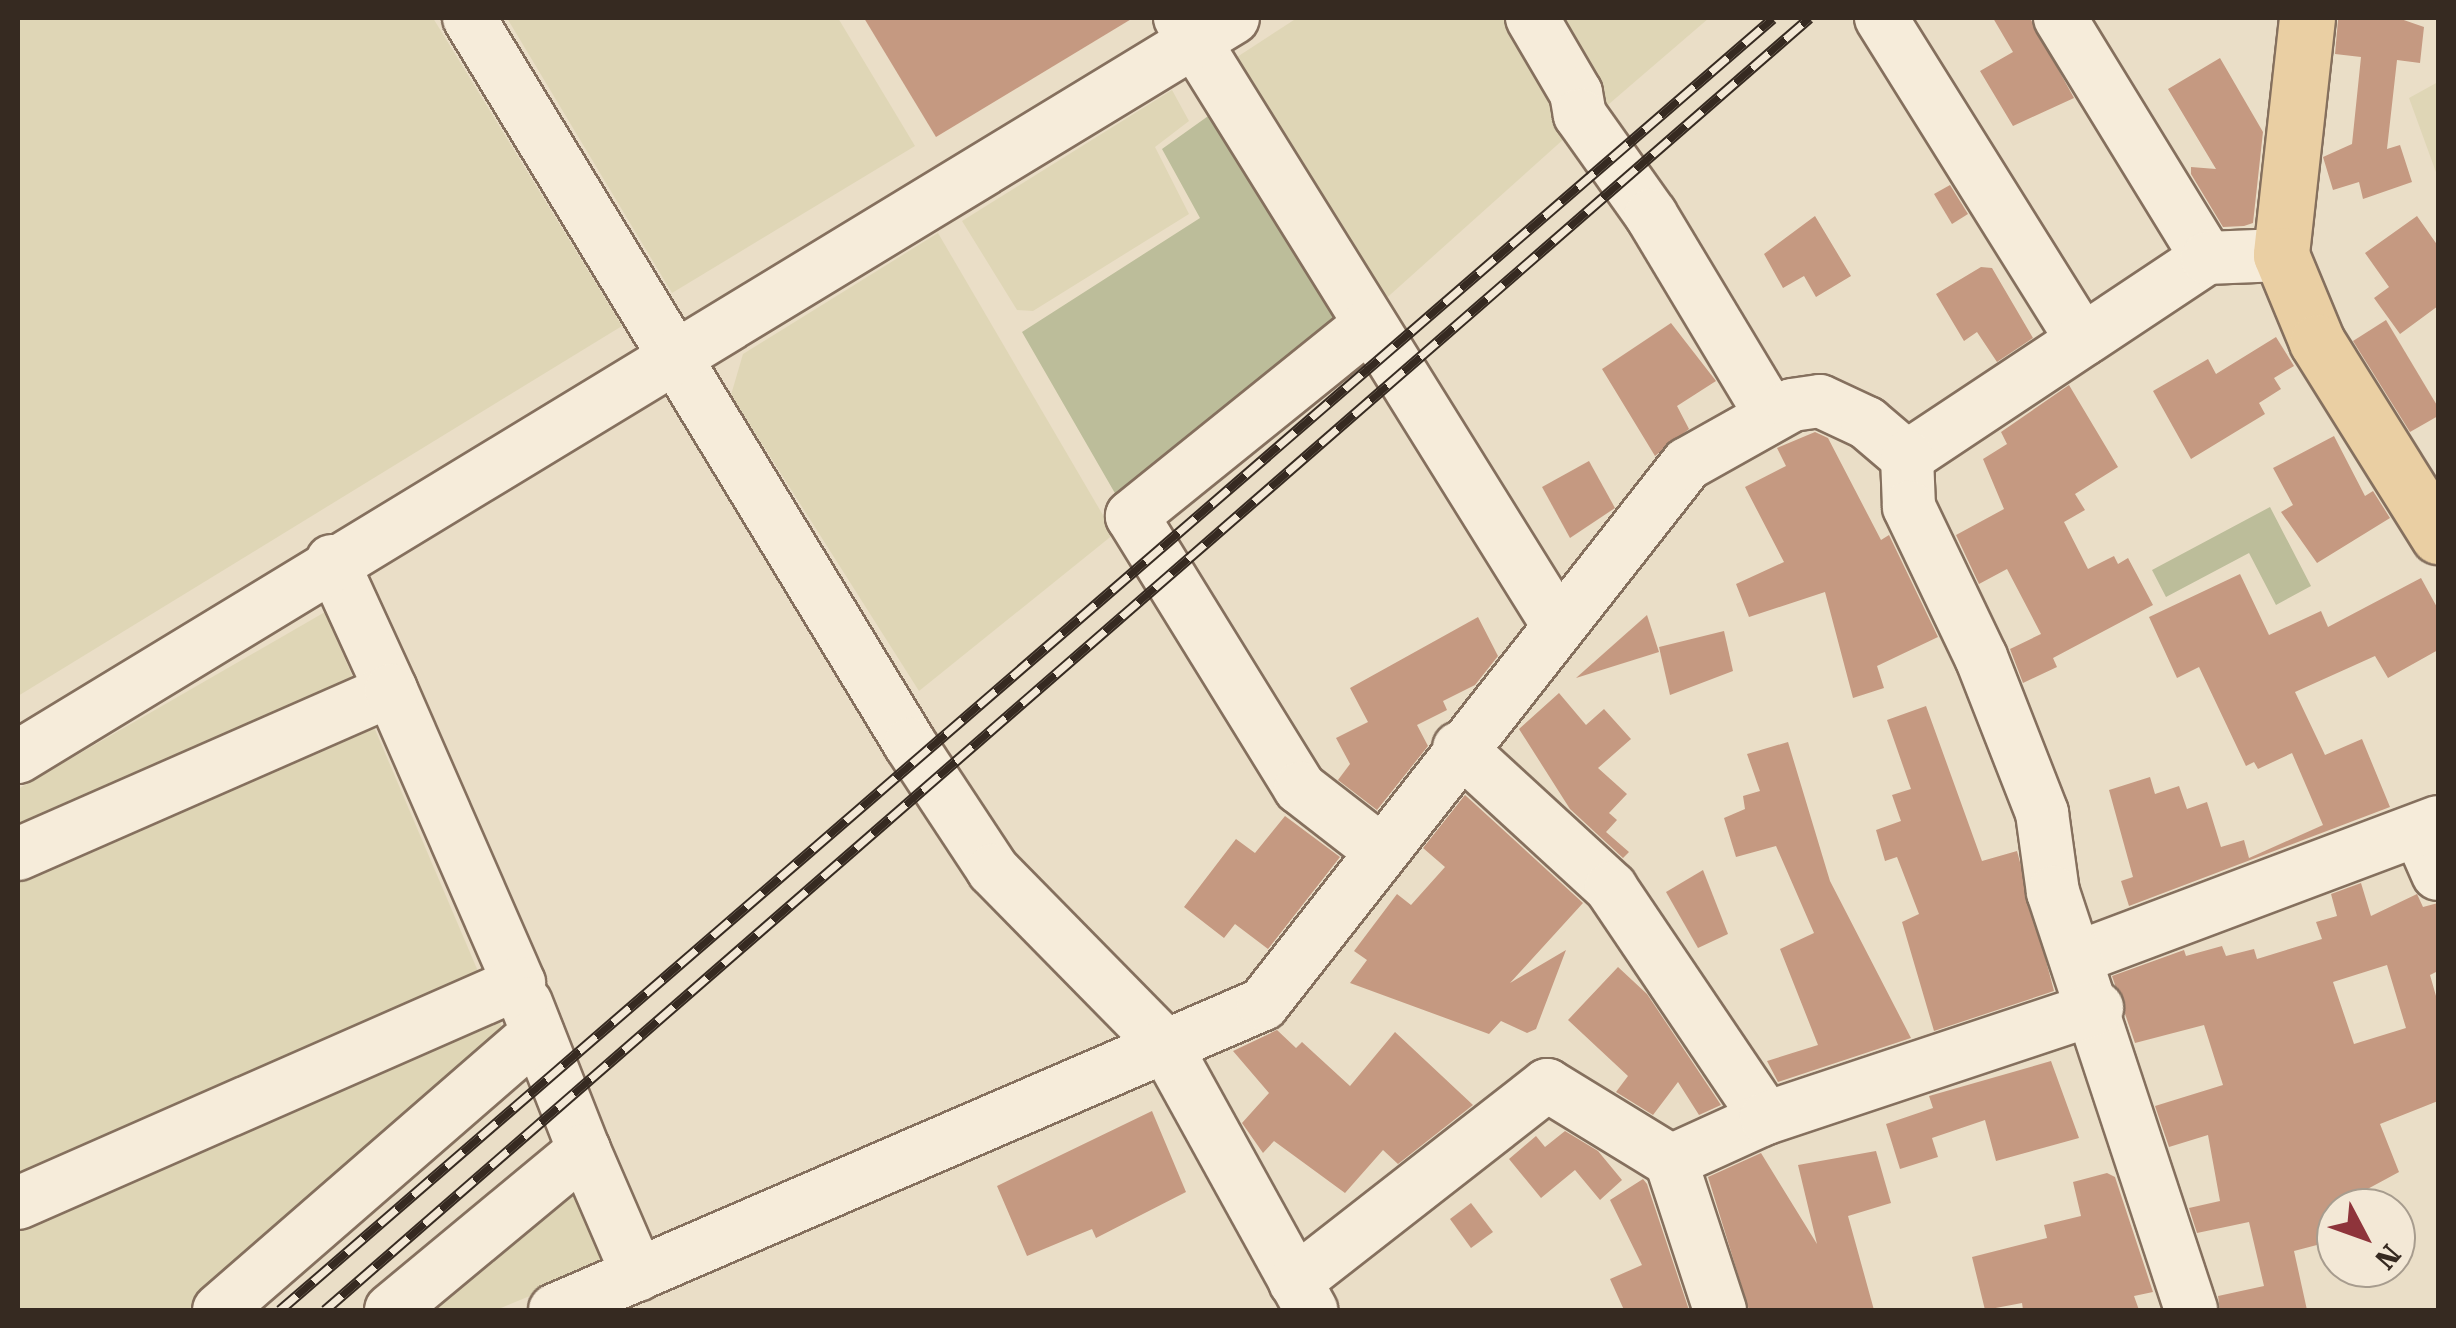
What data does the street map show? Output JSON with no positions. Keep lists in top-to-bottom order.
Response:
{
  "north": "bottom right"
}
